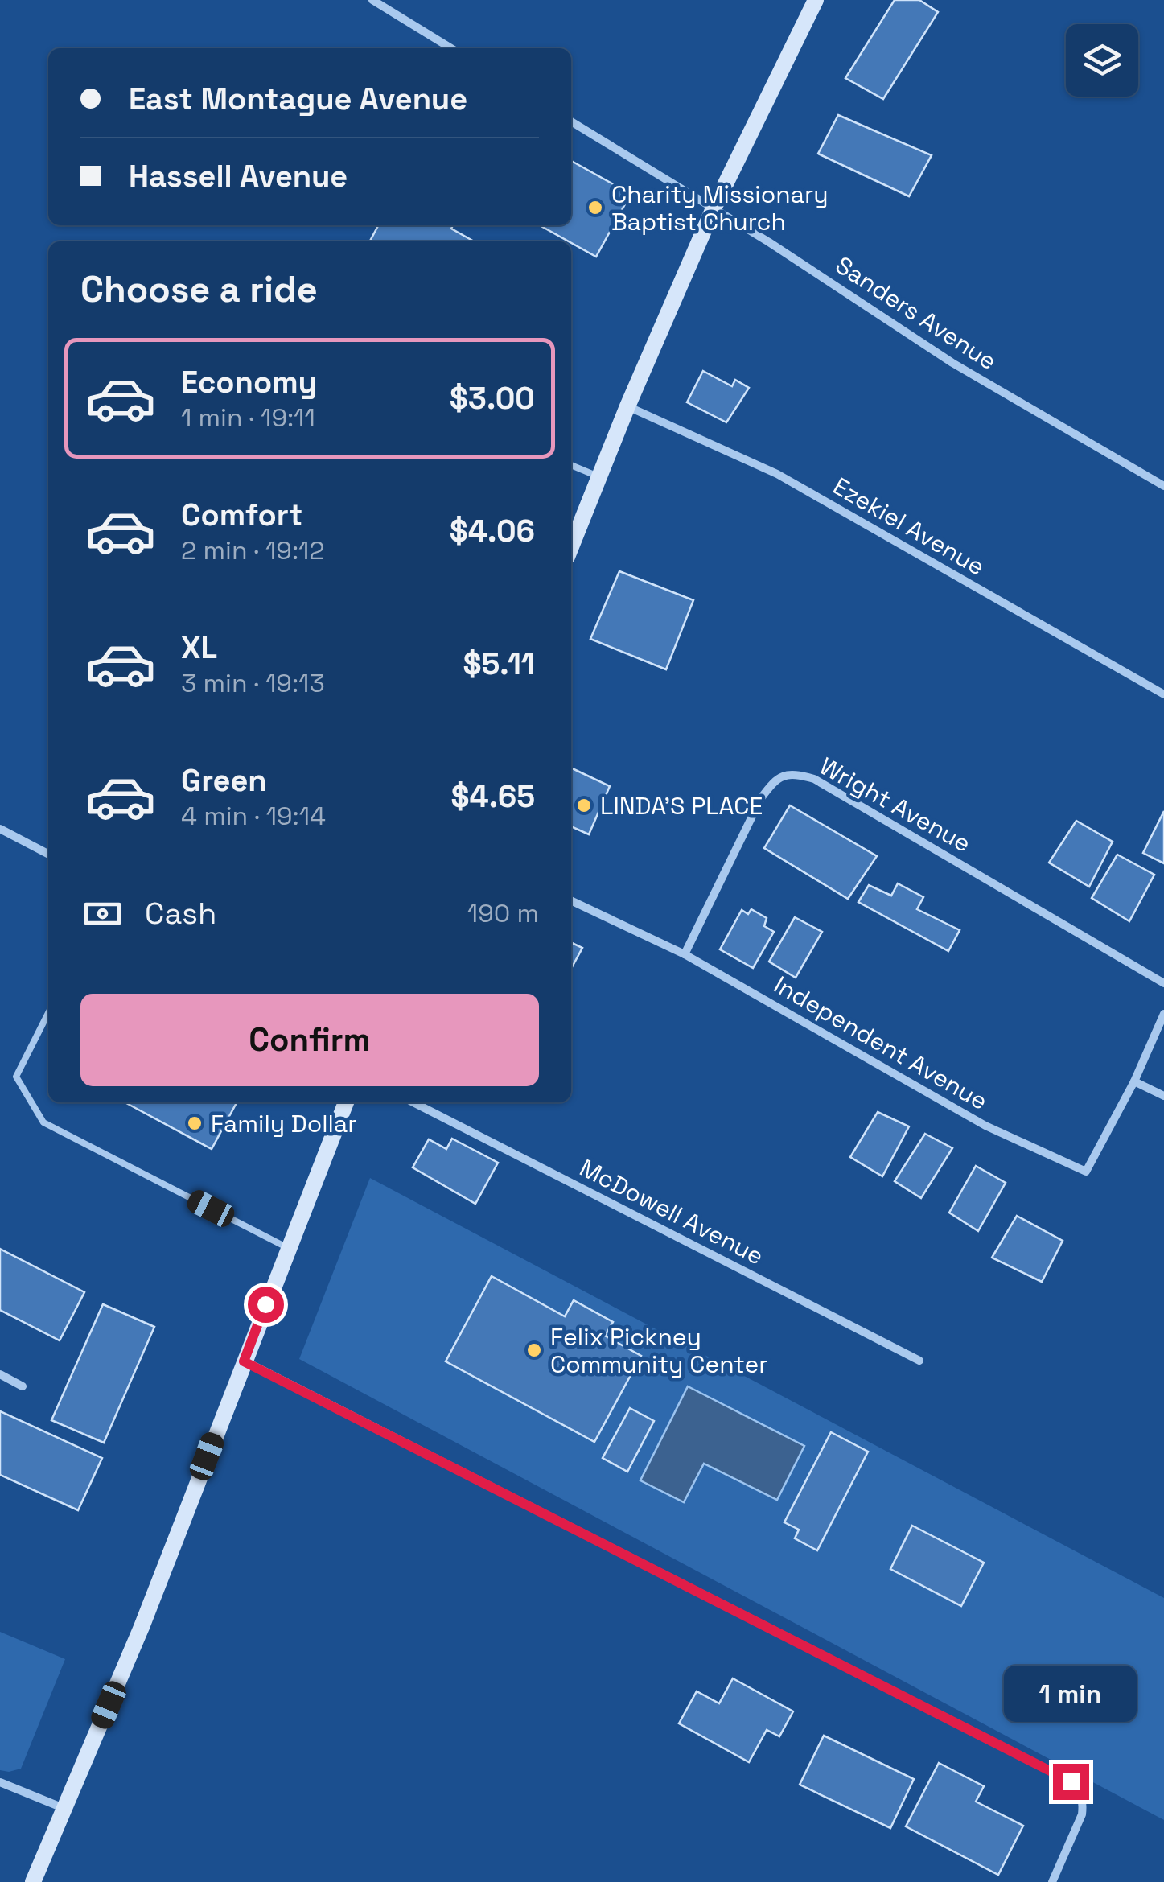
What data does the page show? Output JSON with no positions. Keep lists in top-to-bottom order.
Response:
{
  "streets": {
    "street": [
      "Sanders Avenue",
      "Ezekiel Avenue",
      "Wright Avenue",
      "Independent Avenue",
      "McDowell Avenue"
    ]
  },
  "crossings": [
    ["Wright Avenue", "Independent Avenue"]
  ],
  "places": [
    "Charity Missionary Baptist Church",
    "LINDA'S PLACE",
    "Family Dollar",
    "Felix Pickney Community Center"
  ],
  "page": {
    "banner": ["East Montague Avenue", "Hassell Avenue"],
    "heading": "Choose a ride",
    "list": [
      {
        "name": "Economy",
        "note": "1 min · 19:11",
        "value": "$3.00"
      },
      {
        "name": "Comfort",
        "note": "2 min · 19:12",
        "value": "$4.06"
      },
      {
        "name": "XL",
        "note": "3 min · 19:13",
        "value": "$5.11"
      },
      {
        "name": "Green",
        "note": "4 min · 19:14",
        "value": "$4.65"
      }
    ],
    "pay": ["Cash", "190 m"],
    "buttons": "Confirm",
    "bubble": "1 min"
  }
}
